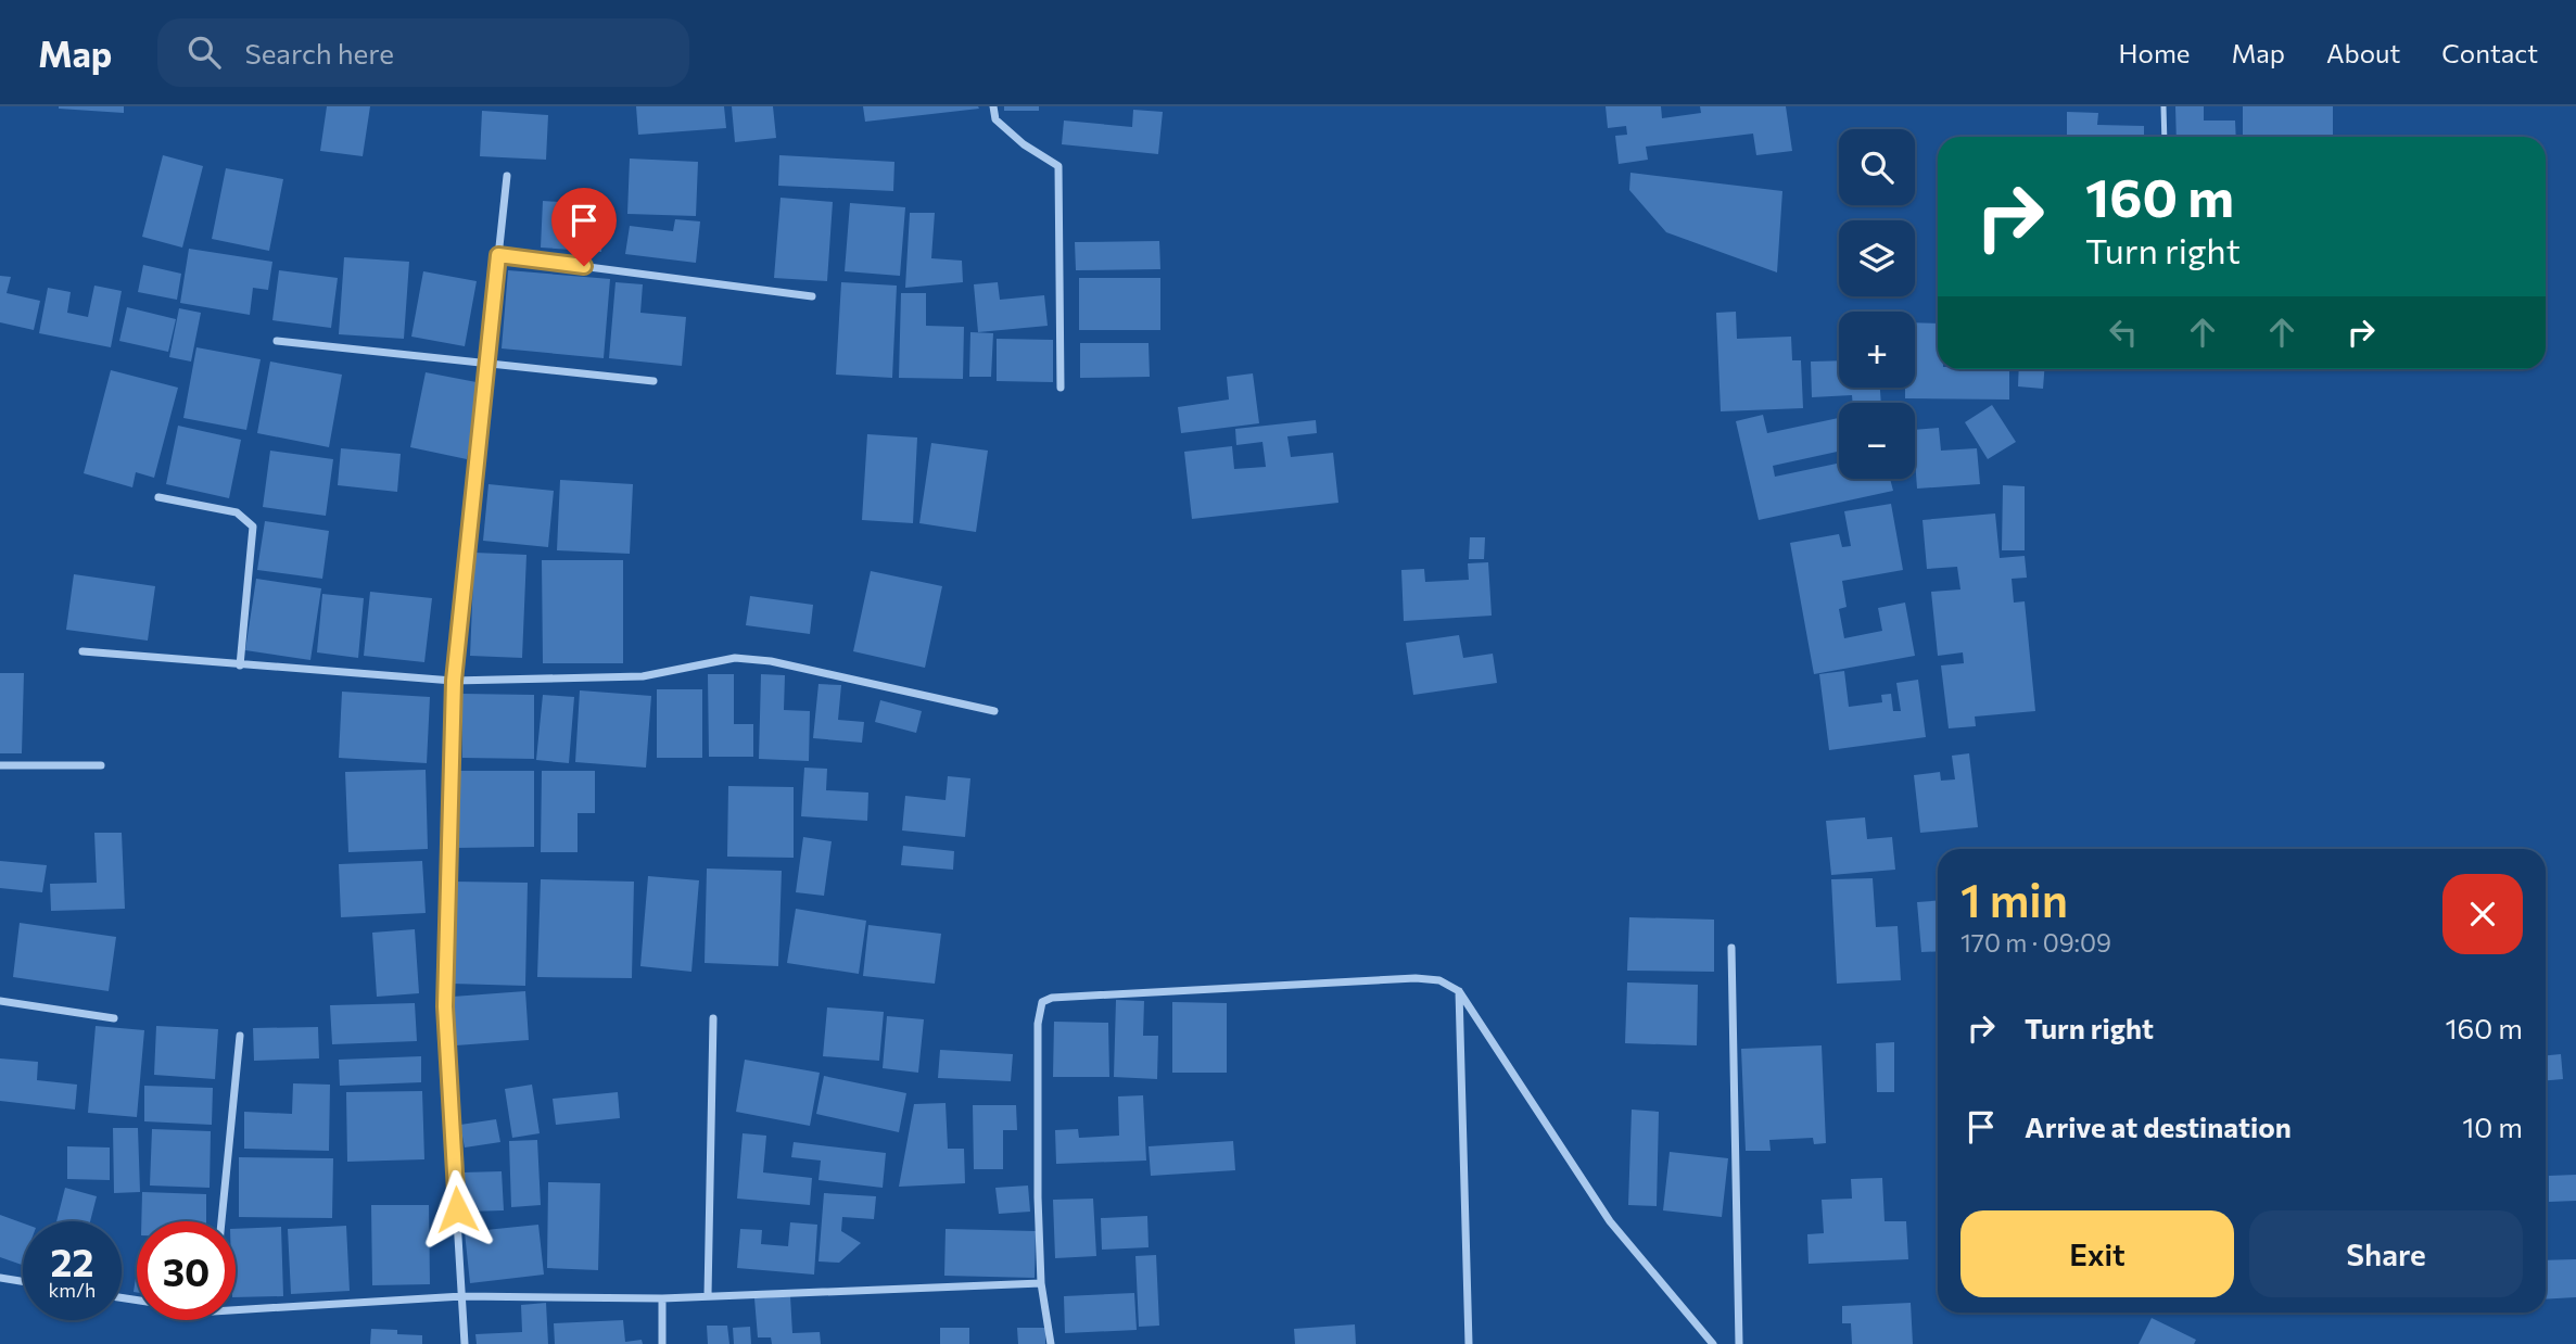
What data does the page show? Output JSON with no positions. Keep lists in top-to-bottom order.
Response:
{
  "page": {
    "header": "Map",
    "search": "Search here",
    "nav": [
      "Home",
      "Map",
      "About",
      "Contact"
    ],
    "map_buttons": ["+", "−"],
    "turn": ["160 m", "Turn right"],
    "heading": ["1 min", "170 m · 09:09"],
    "list": [
      {
        "name": "Turn right",
        "value": "160 m"
      },
      {
        "name": "Arrive at destination",
        "value": "10 m"
      }
    ],
    "buttons": ["Exit", "Share"],
    "speed": "22 km/h",
    "limit": "30"
  }
}
